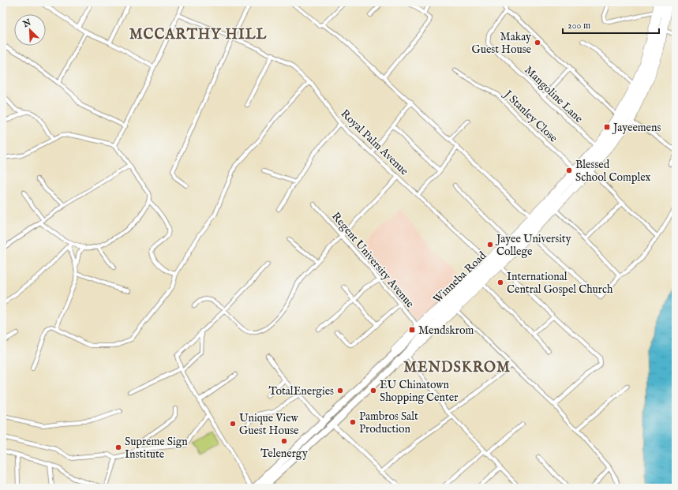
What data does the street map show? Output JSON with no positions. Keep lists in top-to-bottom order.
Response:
{
  "streets": {
    "highway": ["Winneba Road"],
    "street": [
      "Mangoline Lane",
      "J Stanley Close",
      "Royal Palm Avenue",
      "Regent University Avenue"
    ]
  },
  "districts": ["MCCARTHY HILL", "MENDSKROM"],
  "places": {
    "other": [
      "Makay Guest House",
      "Blessed School Complex",
      "Jayee University College",
      "International Central Gospel Church",
      "TotalEnergies",
      "EU Chinatown Shopping Center",
      "Pambros Salt Production",
      "Unique View Guest House",
      "Telenergy",
      "Supreme Sign Institute"
    ],
    "transit": ["Jayeemens", "Mendskrom"]
  },
  "scale_bar": "200 m",
  "north": "top left"
}
